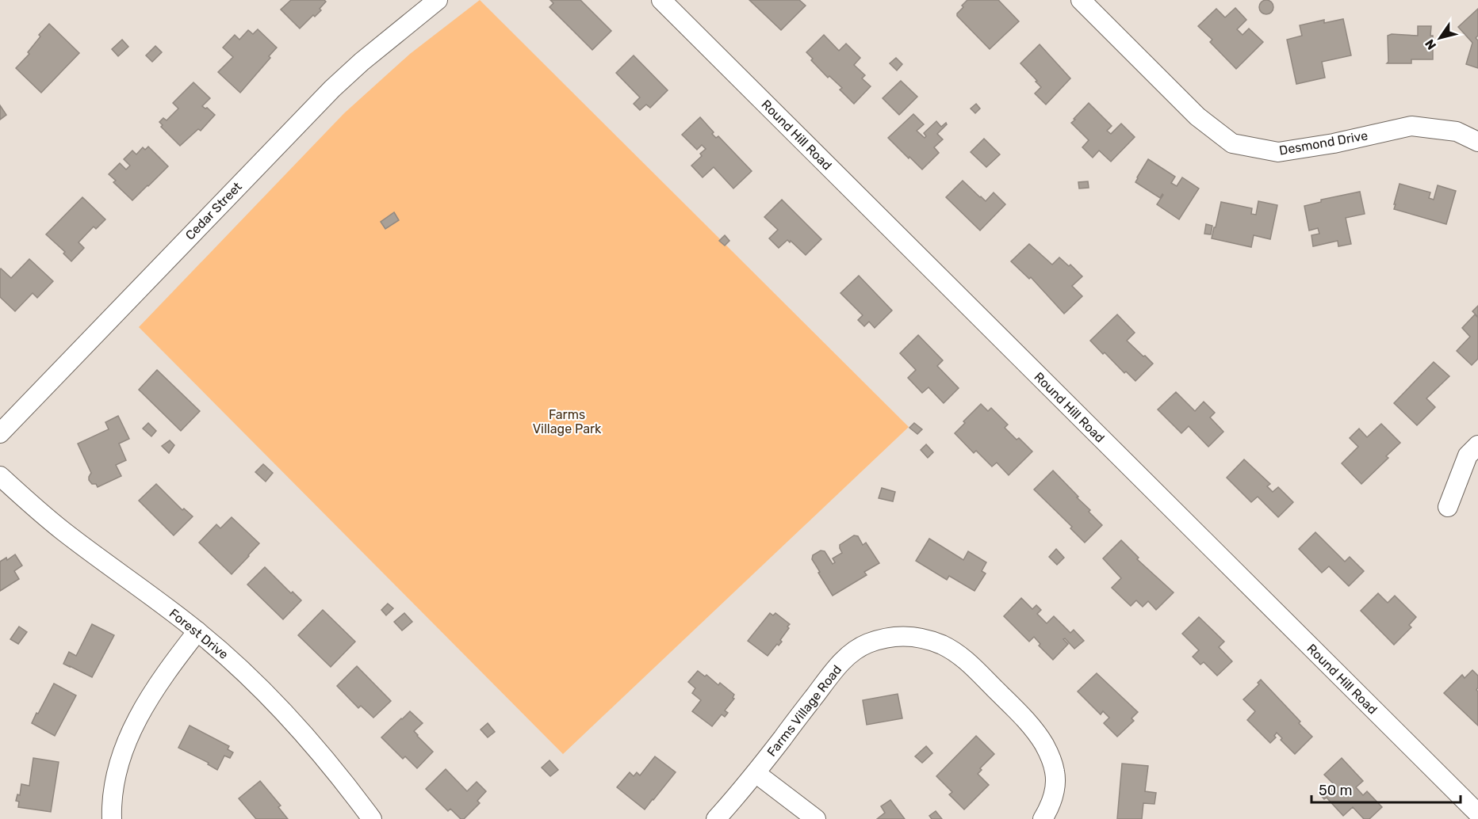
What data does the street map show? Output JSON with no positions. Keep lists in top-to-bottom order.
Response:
{
  "streets": {
    "street": [
      "Round Hill Road",
      "Desmond Drive",
      "Cedar Street",
      "Forest Drive",
      "Farms Village Road"
    ]
  },
  "parks": ["Farms Village Park"],
  "scale_bar": "50 m",
  "north": "bottom left"
}
